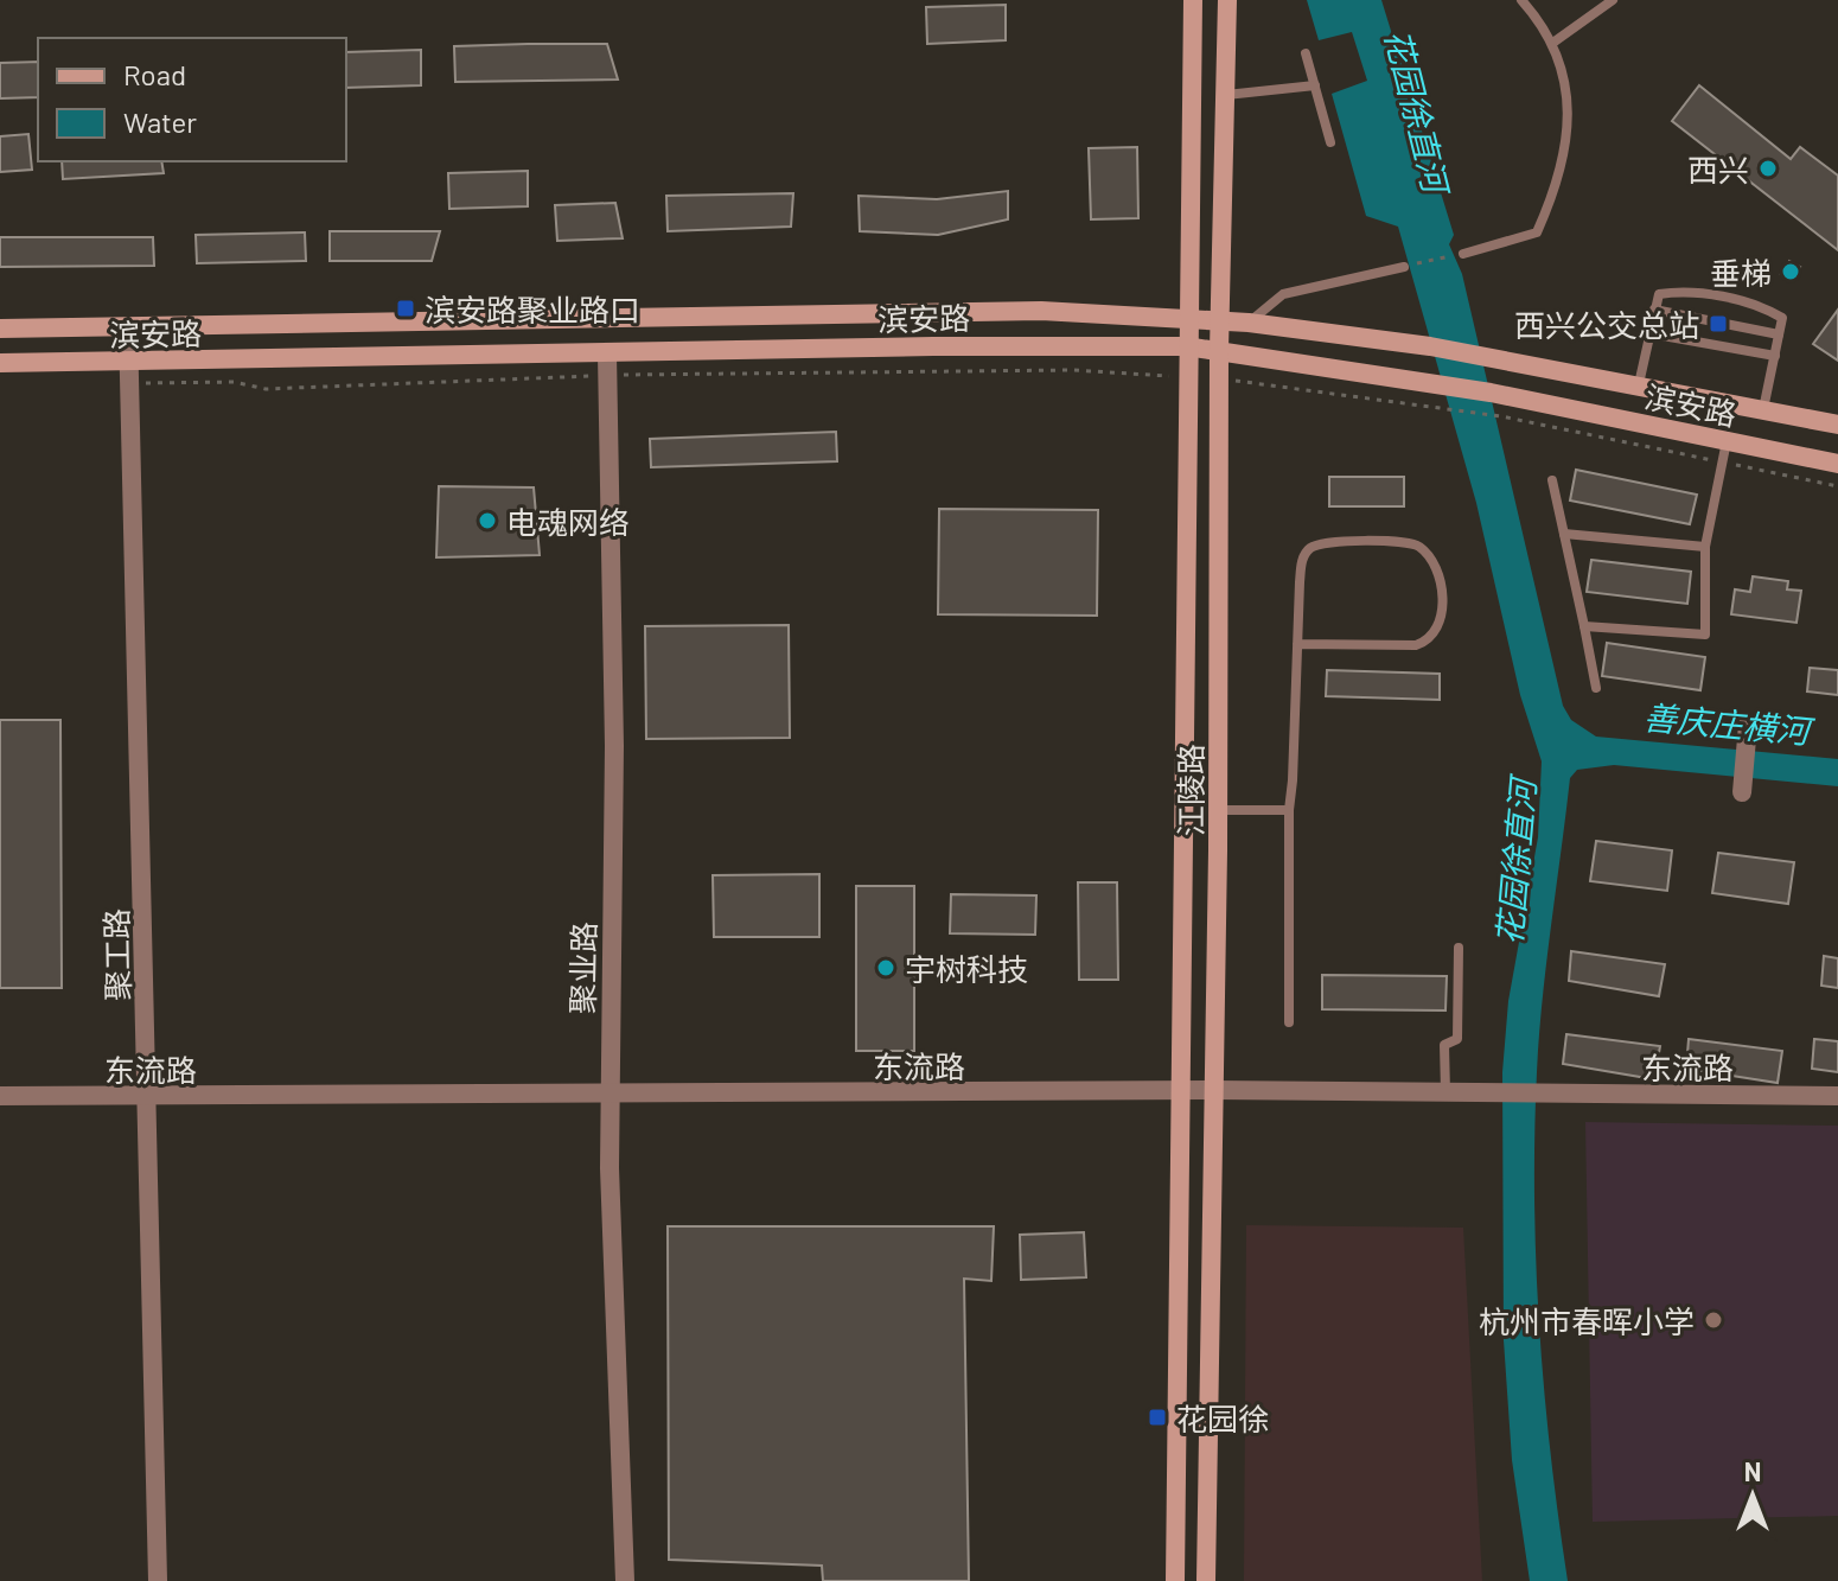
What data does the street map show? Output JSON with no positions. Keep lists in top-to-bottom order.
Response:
{
  "streets": {
    "main road": ["滨安路", "江陵路"],
    "street": ["聚工路", "聚业路", "东流路"]
  },
  "crossings": [
    ["滨安路", "江陵路"],
    ["滨安路", "聚工路"],
    ["滨安路", "聚业路"],
    ["江陵路", "东流路"],
    ["聚工路", "东流路"],
    ["聚业路", "东流路"]
  ],
  "water": ["花园徐直河", "善庆庄横河"],
  "places": {
    "other": [
      "西兴",
      "垂梯",
      "电魂网络",
      "宇树科技",
      "杭州市春晖小学"
    ],
    "transit": ["滨安路聚业路口", "西兴公交总站", "花园徐"]
  },
  "legend": ["Road", "Water"],
  "north": "top"
}
